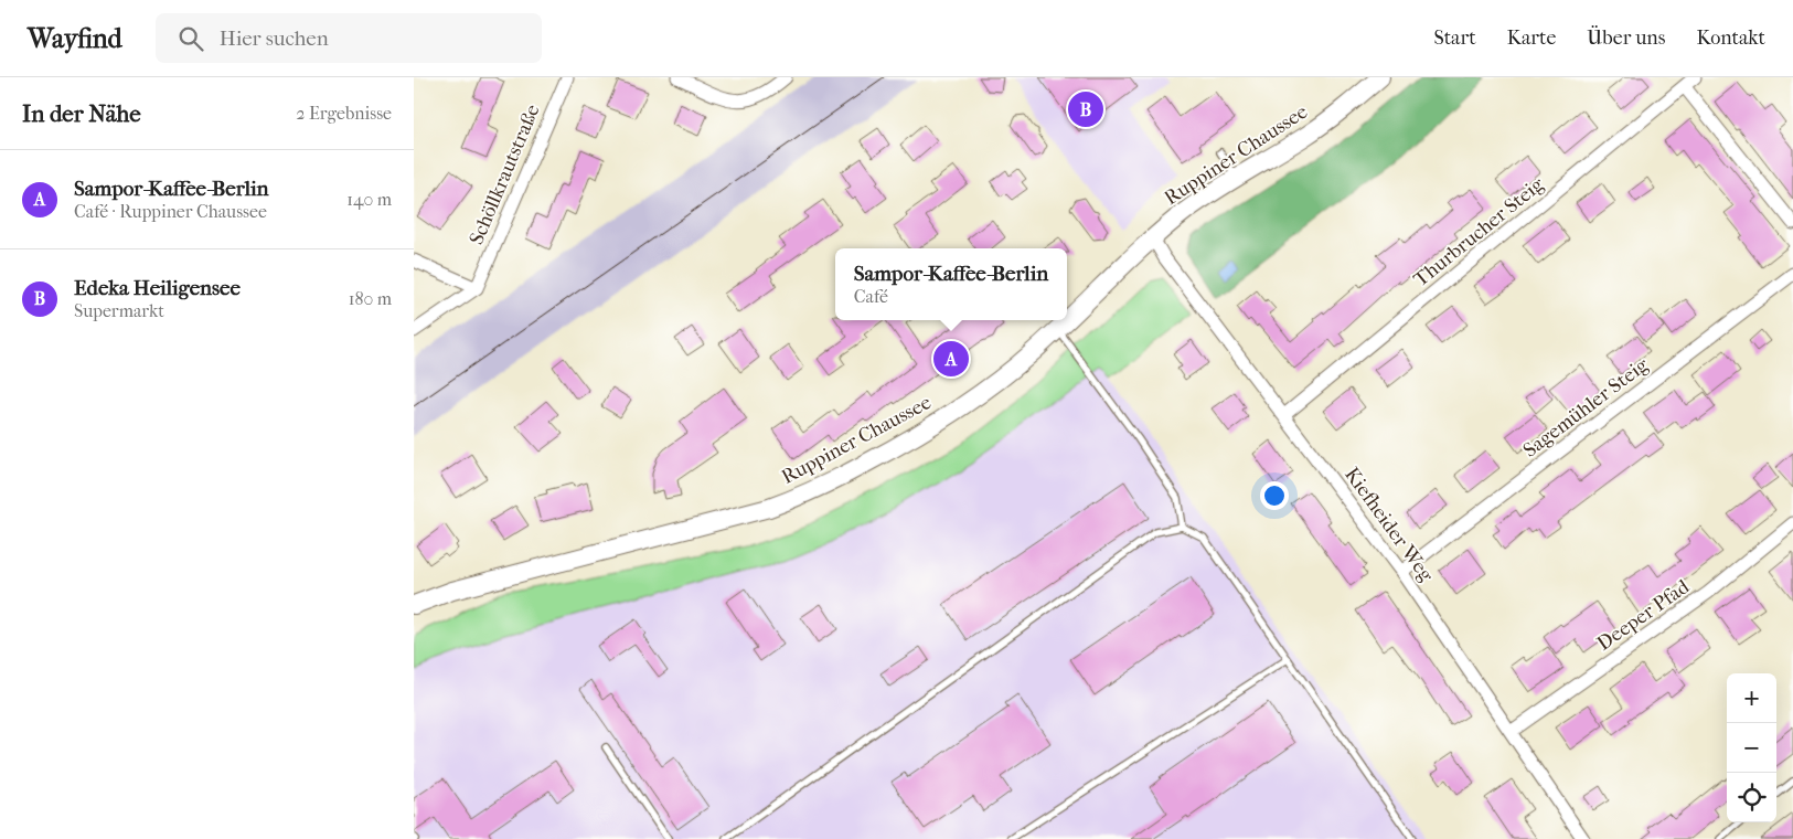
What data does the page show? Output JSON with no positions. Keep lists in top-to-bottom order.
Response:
{
  "streets": {
    "main road": ["Ruppiner Chaussee"],
    "street": [
      "Schöllkrautstraße",
      "Thurbrucher Steig",
      "Sagemühler Steig",
      "Kiefheider Weg",
      "Deeper Pfad"
    ]
  },
  "crossings": [
    ["Ruppiner Chaussee", "Kiefheider Weg"],
    ["Thurbrucher Steig", "Kiefheider Weg"],
    ["Sagemühler Steig", "Kiefheider Weg"],
    ["Kiefheider Weg", "Deeper Pfad"]
  ],
  "page": {
    "header": "Wayfind",
    "search": "Hier suchen",
    "nav": [
      "Start",
      "Karte",
      "Über uns",
      "Kontakt"
    ],
    "heading": ["In der Nähe", "2 Ergebnisse"],
    "pins": ["B", "A"],
    "list": [
      {
        "mark": "A",
        "name": "Sampor-Kaffee-Berlin",
        "note": "Café · Ruppiner Chaussee",
        "value": "140 m"
      },
      {
        "mark": "B",
        "name": "Edeka Heiligensee",
        "note": "Supermarkt",
        "value": "180 m"
      }
    ],
    "popup": ["Sampor-Kaffee-Berlin", "Café"],
    "map_buttons": ["+", "−"]
  }
}
